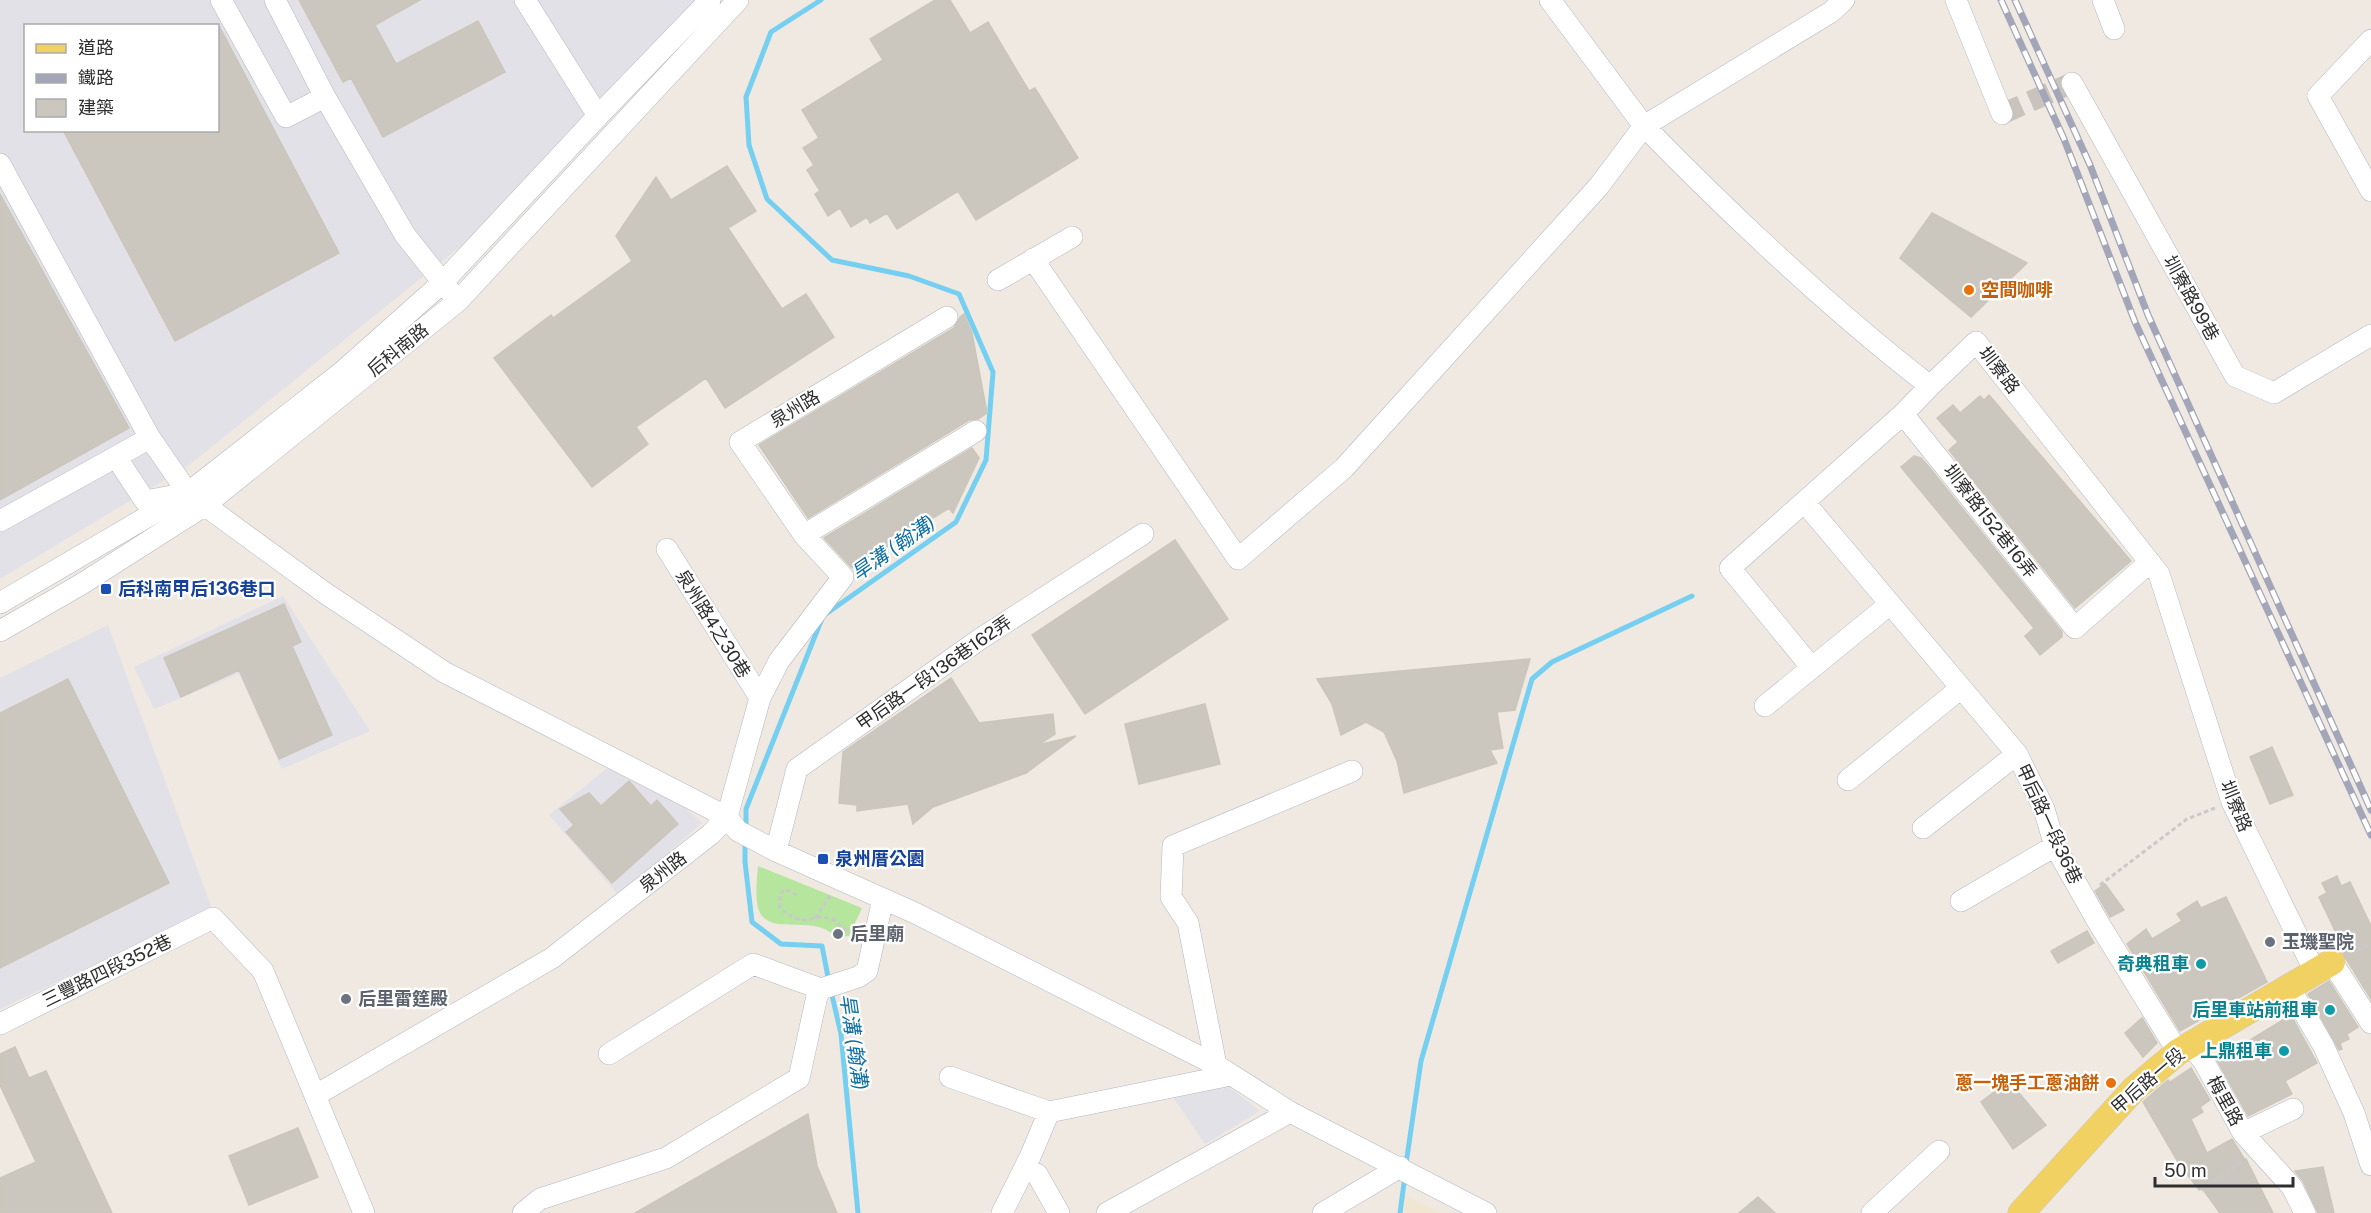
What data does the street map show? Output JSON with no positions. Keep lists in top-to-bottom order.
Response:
{
  "streets": {
    "main road": ["甲后路一段"],
    "street": [
      "圳寮路99巷",
      "后科南路",
      "圳寮路",
      "泉州路",
      "圳寮路152巷16弄",
      "泉州路4之30巷",
      "甲后路一段136巷162弄",
      "甲后路一段36巷",
      "三豐路四段352巷",
      "梅里路"
    ]
  },
  "crossings": [
    ["圳寮路", "圳寮路152巷16弄"],
    ["圳寮路", "甲后路一段"],
    ["泉州路", "泉州路4之30巷"],
    ["泉州路", "三豐路四段352巷"],
    ["甲后路一段36巷", "甲后路一段"],
    ["甲后路一段36巷", "梅里路"],
    ["甲后路一段", "梅里路"]
  ],
  "water": ["旱溝 (翰溝)"],
  "places": {
    "other": [
      "空間咖啡",
      "后里廟",
      "玉璣聖院",
      "奇典租車",
      "后里雷筳殿",
      "后里車站前租車",
      "上鼎租車",
      "蔥一塊手工蔥油餅"
    ],
    "transit": ["后科南甲后136巷口", "泉州厝公園"]
  },
  "legend": ["道路", "鐵路", "建築"],
  "scale_bar": "50 m"
}
